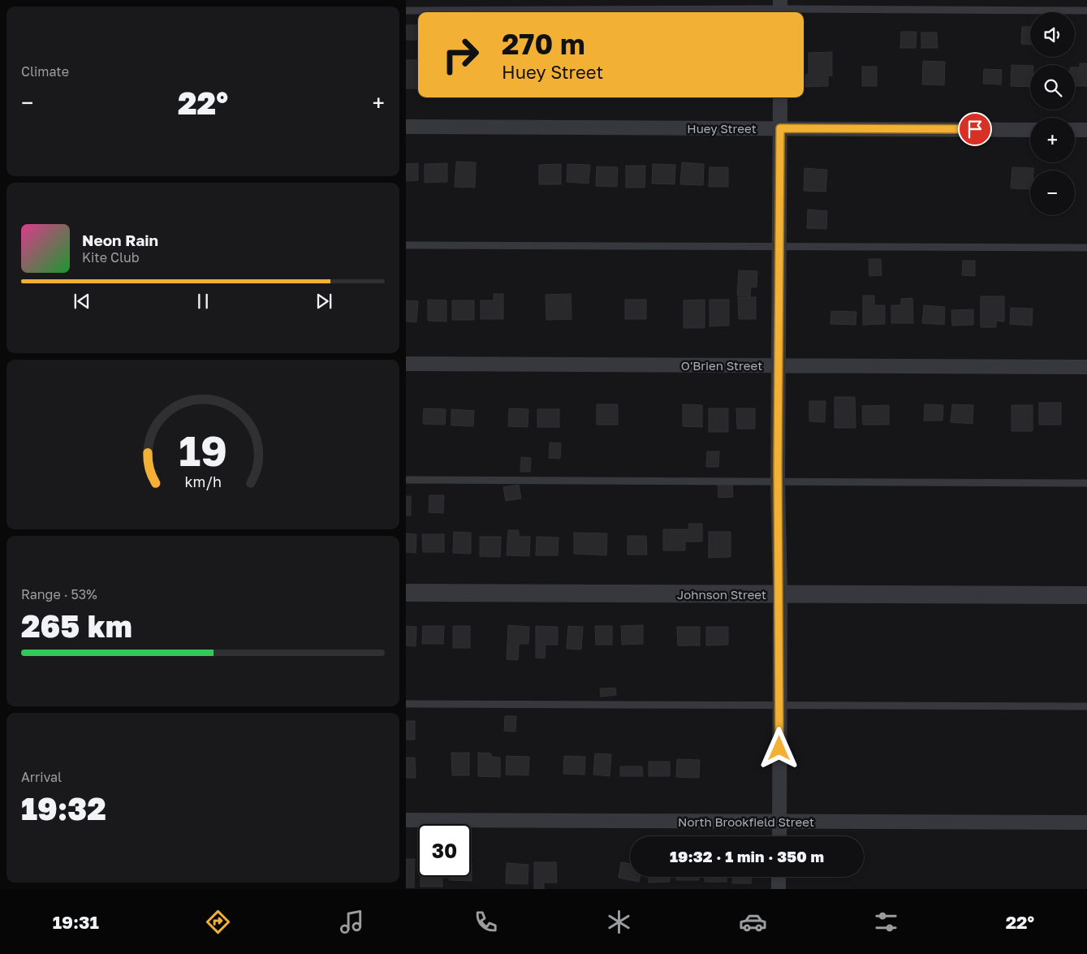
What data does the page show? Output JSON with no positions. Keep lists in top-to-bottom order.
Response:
{
  "streets": {
    "street": [
      "Huey Street",
      "O'Brien Street",
      "Johnson Street",
      "North Brookfield Street"
    ]
  },
  "page": {
    "tile": [
      "Climate",
      ["Range · 53%", "265 km"],
      ["Arrival", "19:32"]
    ],
    "map_buttons": ["+", "−"],
    "turn": ["270 m", "Huey Street"],
    "heat": ["−", "22°", "+"],
    "song": ["Neon Rain", "Kite Club"],
    "limit": "30",
    "trip": "19:32 · 1 min · 350 m",
    "tabs": ["19:31", "22°"],
    "gauge": ["19", "km/h"]
  }
}
